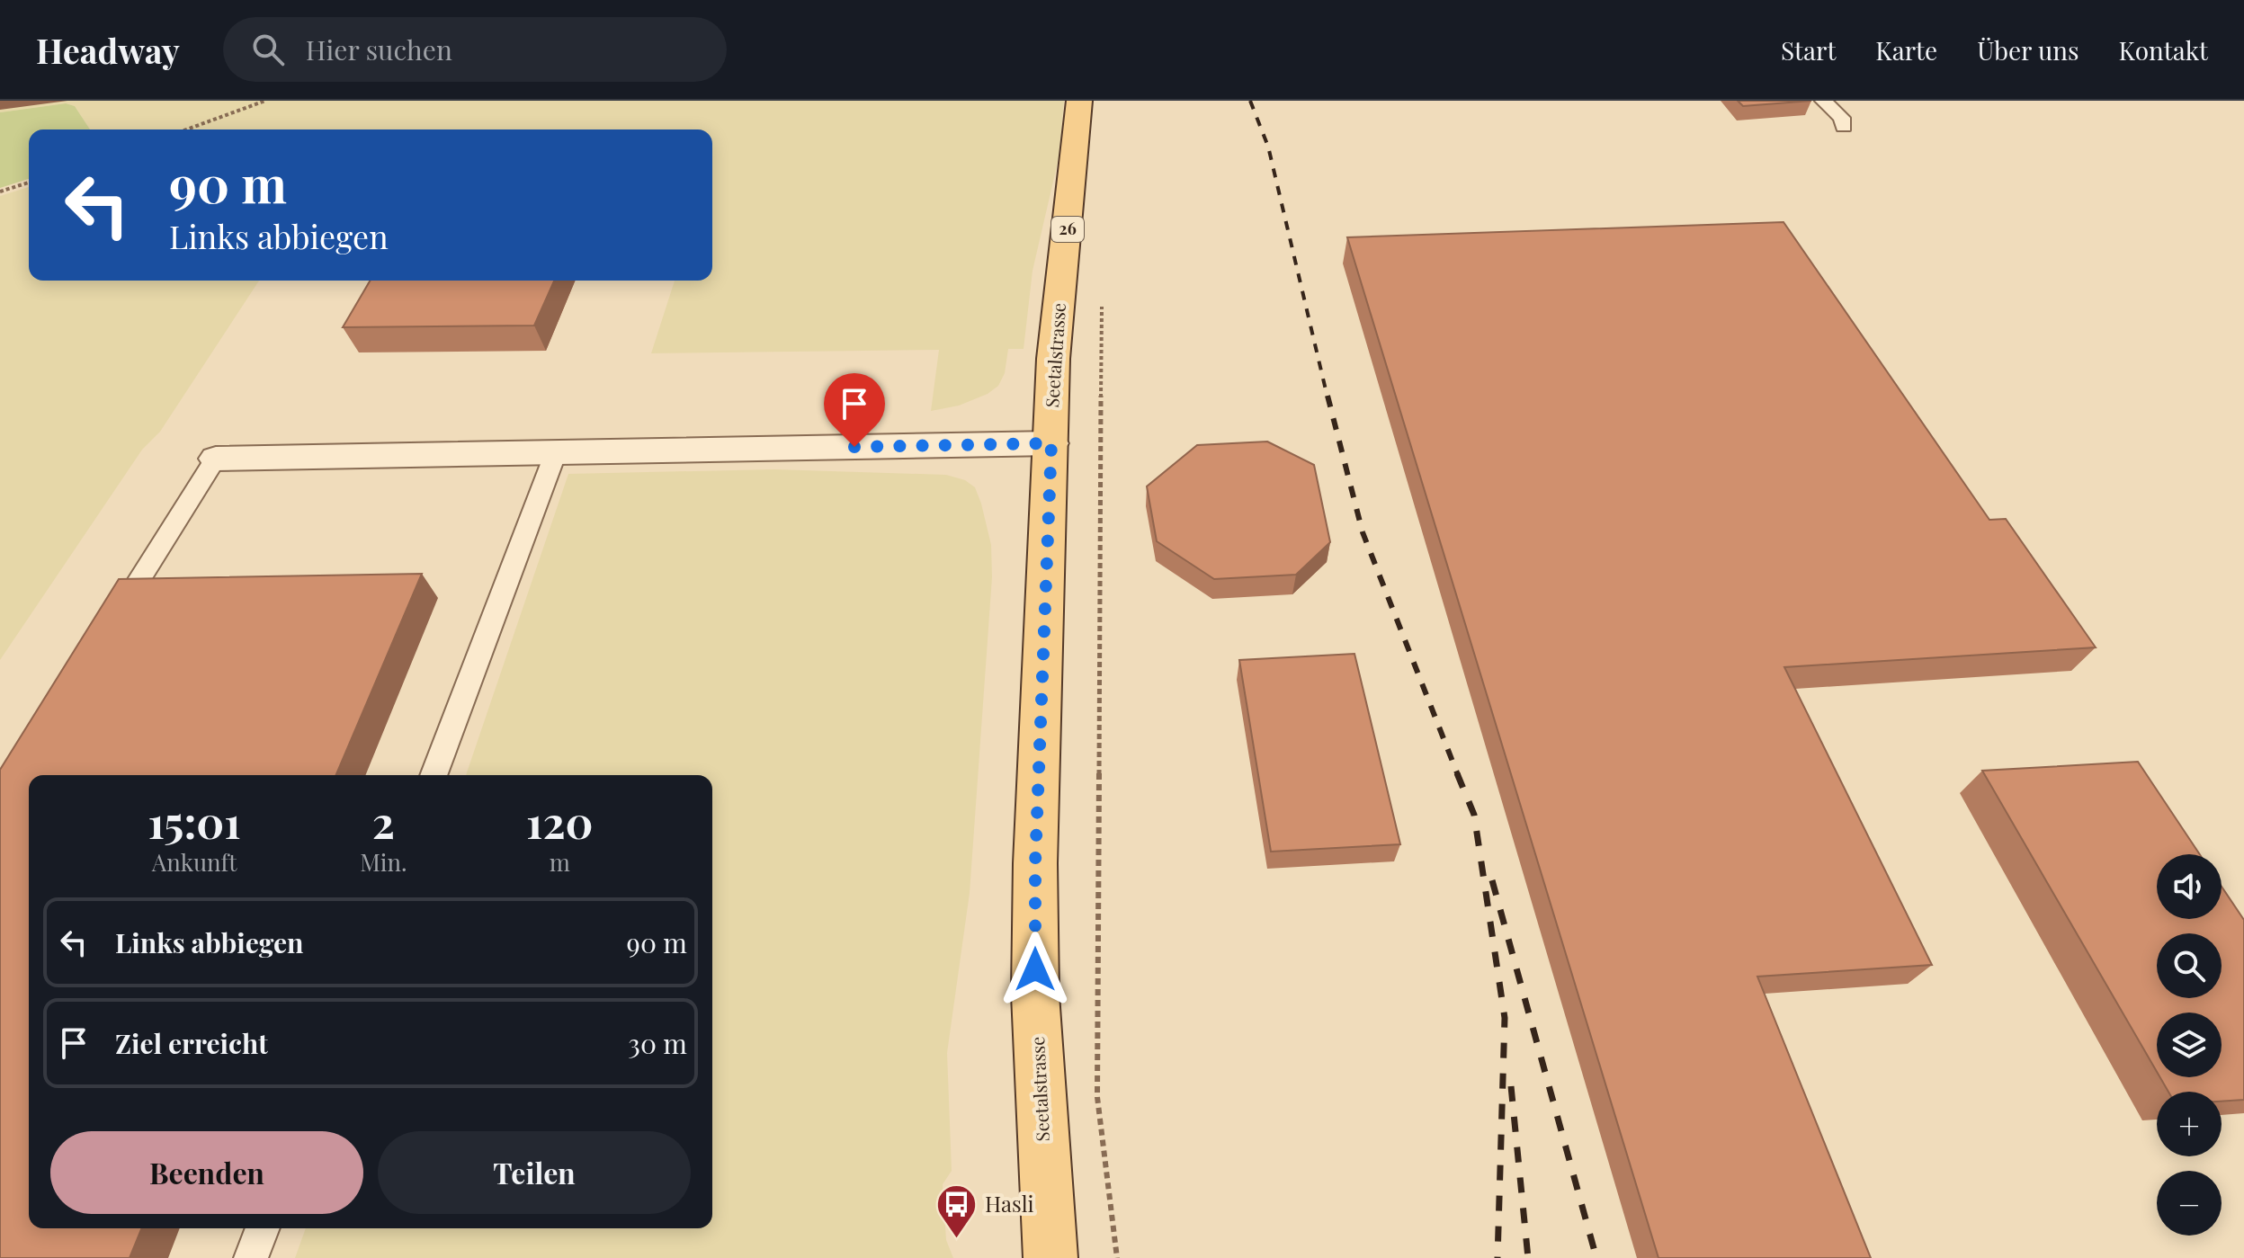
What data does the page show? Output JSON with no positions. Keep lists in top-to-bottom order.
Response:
{
  "streets": {
    "main road": ["26", "Seetalstrasse"]
  },
  "places": {
    "bus stop": ["Hasli"]
  },
  "page": {
    "header": "Headway",
    "search": "Hier suchen",
    "nav": [
      "Start",
      "Karte",
      "Über uns",
      "Kontakt"
    ],
    "turn": ["90 m", "Links abbiegen"],
    "eta": [
      "15:01",
      "Ankunft",
      "2",
      "Min.",
      "120",
      "m"
    ],
    "map_buttons": ["+", "−"],
    "list": [
      {
        "name": "Links abbiegen",
        "value": "90 m"
      },
      {
        "name": "Ziel erreicht",
        "value": "30 m"
      }
    ],
    "buttons": ["Beenden", "Teilen"]
  }
}
